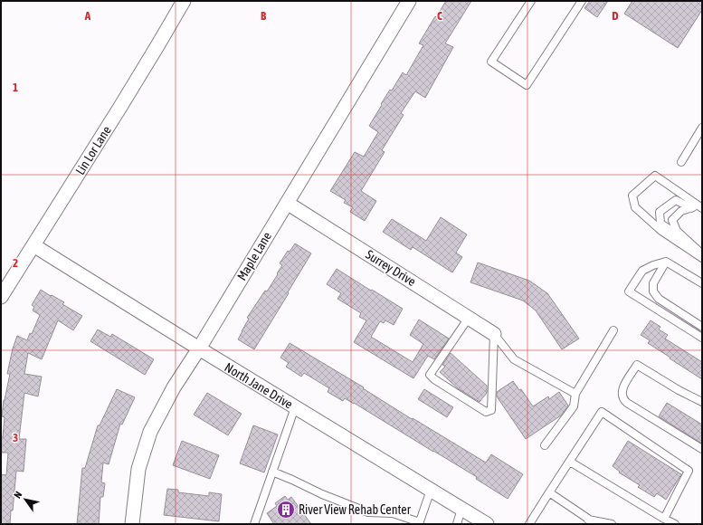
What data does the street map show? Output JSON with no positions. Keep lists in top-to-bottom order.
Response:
{
  "streets": {
    "street": [
      "Lin Lor Lane",
      "Maple Lane",
      "Surrey Drive",
      "North Jane Drive"
    ]
  },
  "crossings": [
    ["Lin Lor Lane", "North Jane Drive"],
    ["Maple Lane", "Surrey Drive"],
    ["Maple Lane", "North Jane Drive"]
  ],
  "places": {
    "building": ["River View Rehab Center"]
  },
  "north": "top left",
  "grid": {
    "columns": [
      "A",
      "B",
      "C",
      "D"
    ],
    "rows": ["1", "2", "3"]
  }
}
